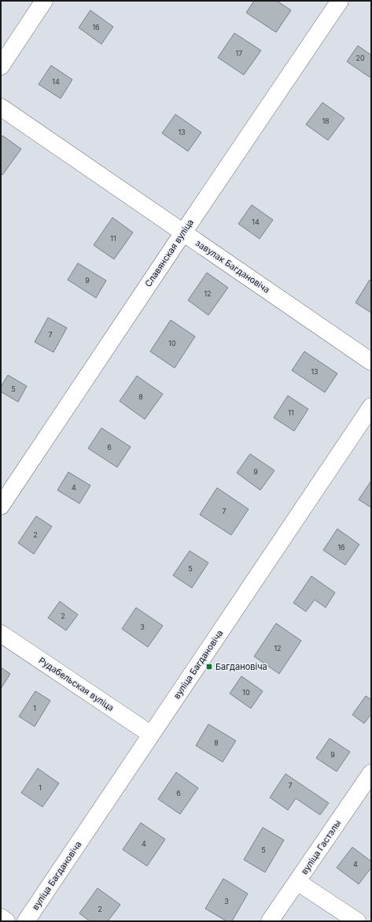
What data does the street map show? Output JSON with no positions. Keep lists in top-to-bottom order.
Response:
{
  "streets": {
    "street": [
      "Славянская вуліца",
      "завулак Багдановіча",
      "вуліца Багдановіча",
      "Рудабельская вуліца",
      "вуліца Гастэлы"
    ]
  },
  "crossings": [
    ["Славянская вуліца", "завулак Багдановіча"],
    ["вуліца Багдановіча", "Рудабельская вуліца"]
  ],
  "places": {
    "transit": ["Багдановіча"]
  },
  "house_numbers": [
    "16",
    "17",
    "20",
    "14",
    "18",
    "13",
    "14",
    "11",
    "9",
    "12",
    "7",
    "10",
    "13",
    "5",
    "8",
    "11",
    "6",
    "9",
    "4",
    "7",
    "2",
    "16",
    "5",
    "2",
    "3",
    "12",
    "10",
    "1",
    "8",
    "9",
    "7",
    "1",
    "6",
    "4",
    "5",
    "4",
    "3",
    "2"
  ]
}
